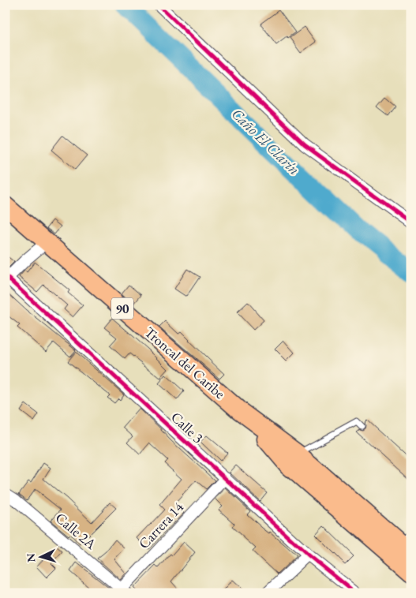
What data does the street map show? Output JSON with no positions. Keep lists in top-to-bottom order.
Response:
{
  "streets": {
    "highway": ["90", "Troncal del Caribe"],
    "street": ["Calle 3", "Carrera 14", "Calle 2A"]
  },
  "crossings": [
    ["Calle 3", "Carrera 14"],
    ["Carrera 14", "Calle 2A"]
  ],
  "water": ["Caño El Clarín"],
  "north": "left"
}
